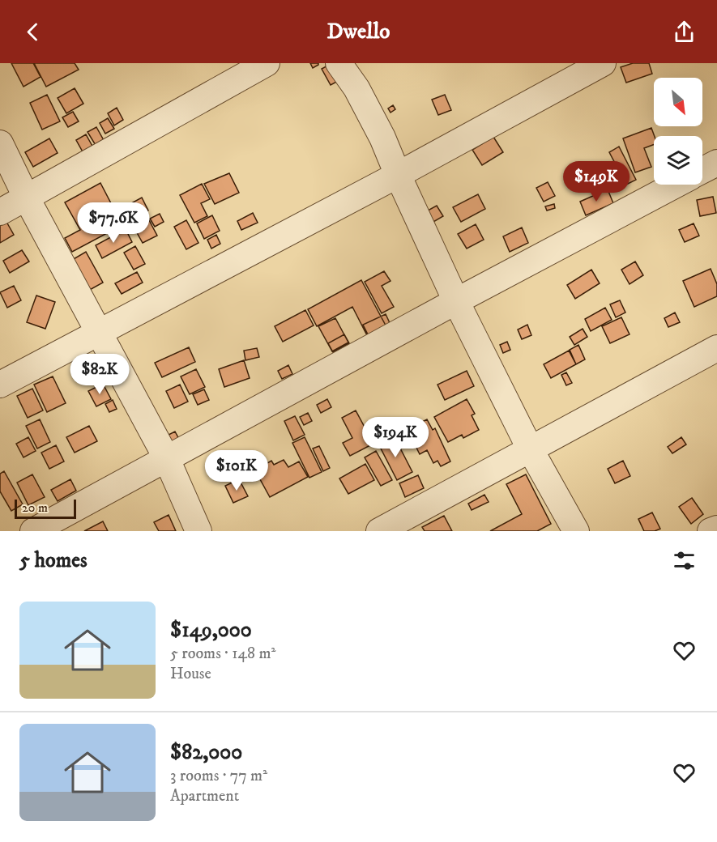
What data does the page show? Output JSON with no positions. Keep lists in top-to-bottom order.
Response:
{
  "scale_bar": "20 m",
  "north": "bottom right",
  "page": {
    "header": "Dwello",
    "price": [
      "$149K",
      "$77.6K",
      "$82K",
      "$194K",
      "$101K"
    ],
    "scale": "20 m",
    "heading": "5 homes",
    "list": [
      {
        "name": "$149,000",
        "note": "5 rooms · 148 m² · House"
      },
      {
        "name": "$82,000",
        "note": "3 rooms · 77 m² · Apartment"
      }
    ]
  }
}
